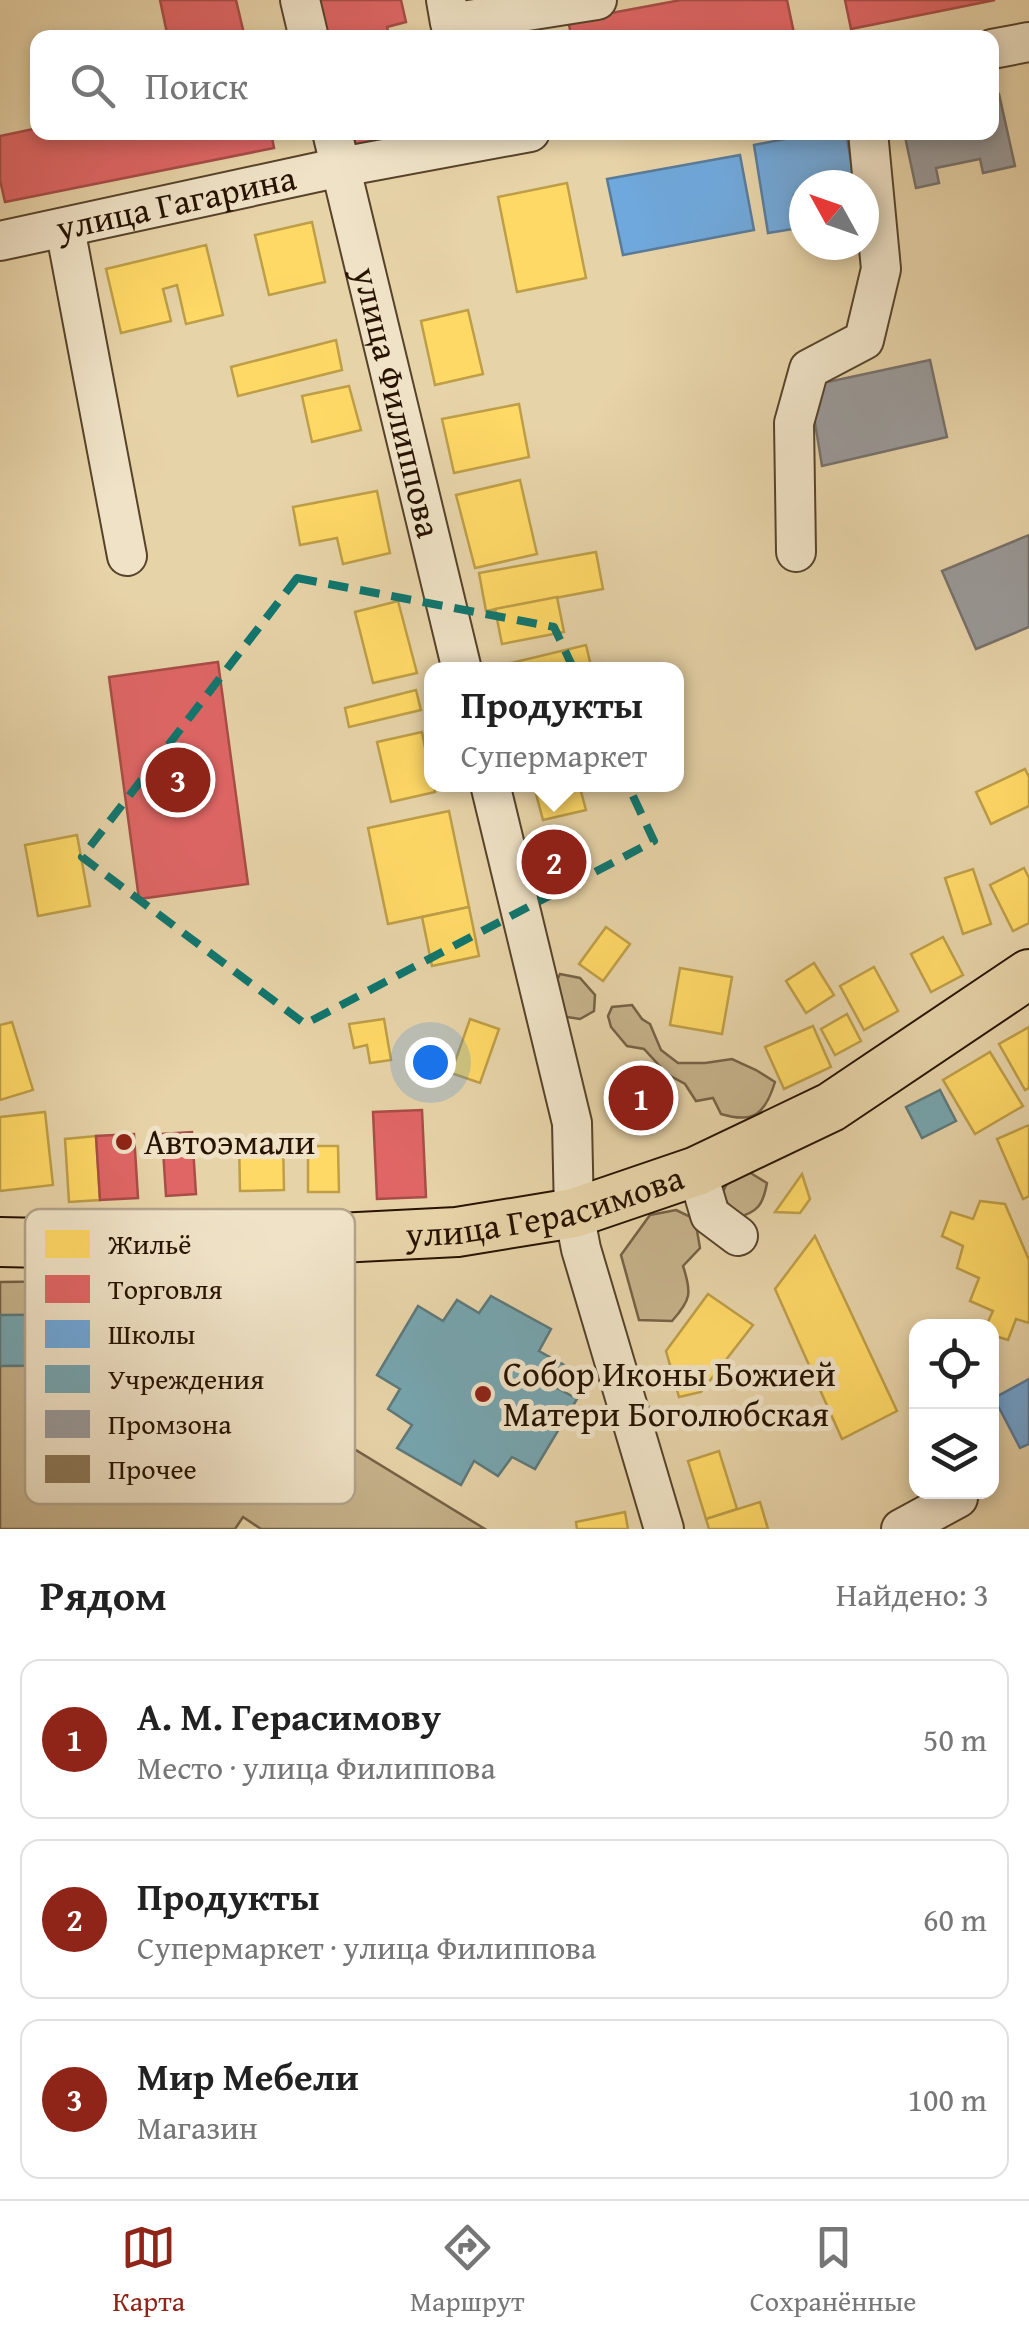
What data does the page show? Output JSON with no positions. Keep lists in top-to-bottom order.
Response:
{
  "streets": {
    "main road": ["улица Герасимова"],
    "street": ["улица Гагарина", "улица Филиппова"]
  },
  "crossings": [
    ["улица Гагарина", "улица Филиппова"]
  ],
  "places": ["Автоэмали", "Собор Иконы Божией Матери Боголюбская"],
  "legend": [
    "Жильё",
    "Торговля",
    "Школы",
    "Учреждения",
    "Промзона",
    "Прочее"
  ],
  "north": "top left",
  "page": {
    "search": "Поиск",
    "popup": ["Продукты", "Супермаркет"],
    "pins": ["3", "2", "1"],
    "heading": ["Рядом", "Найдено: 3"],
    "list": [
      {
        "mark": "1",
        "name": "А. М. Герасимову",
        "note": "Место · улица Филиппова",
        "value": "50 m"
      },
      {
        "mark": "2",
        "name": "Продукты",
        "note": "Супермаркет · улица Филиппова",
        "value": "60 m"
      },
      {
        "mark": "3",
        "name": "Мир Мебели",
        "note": "Магазин",
        "value": "100 m"
      }
    ],
    "nav": ["Карта", "Маршрут", "Сохранённые"]
  }
}
